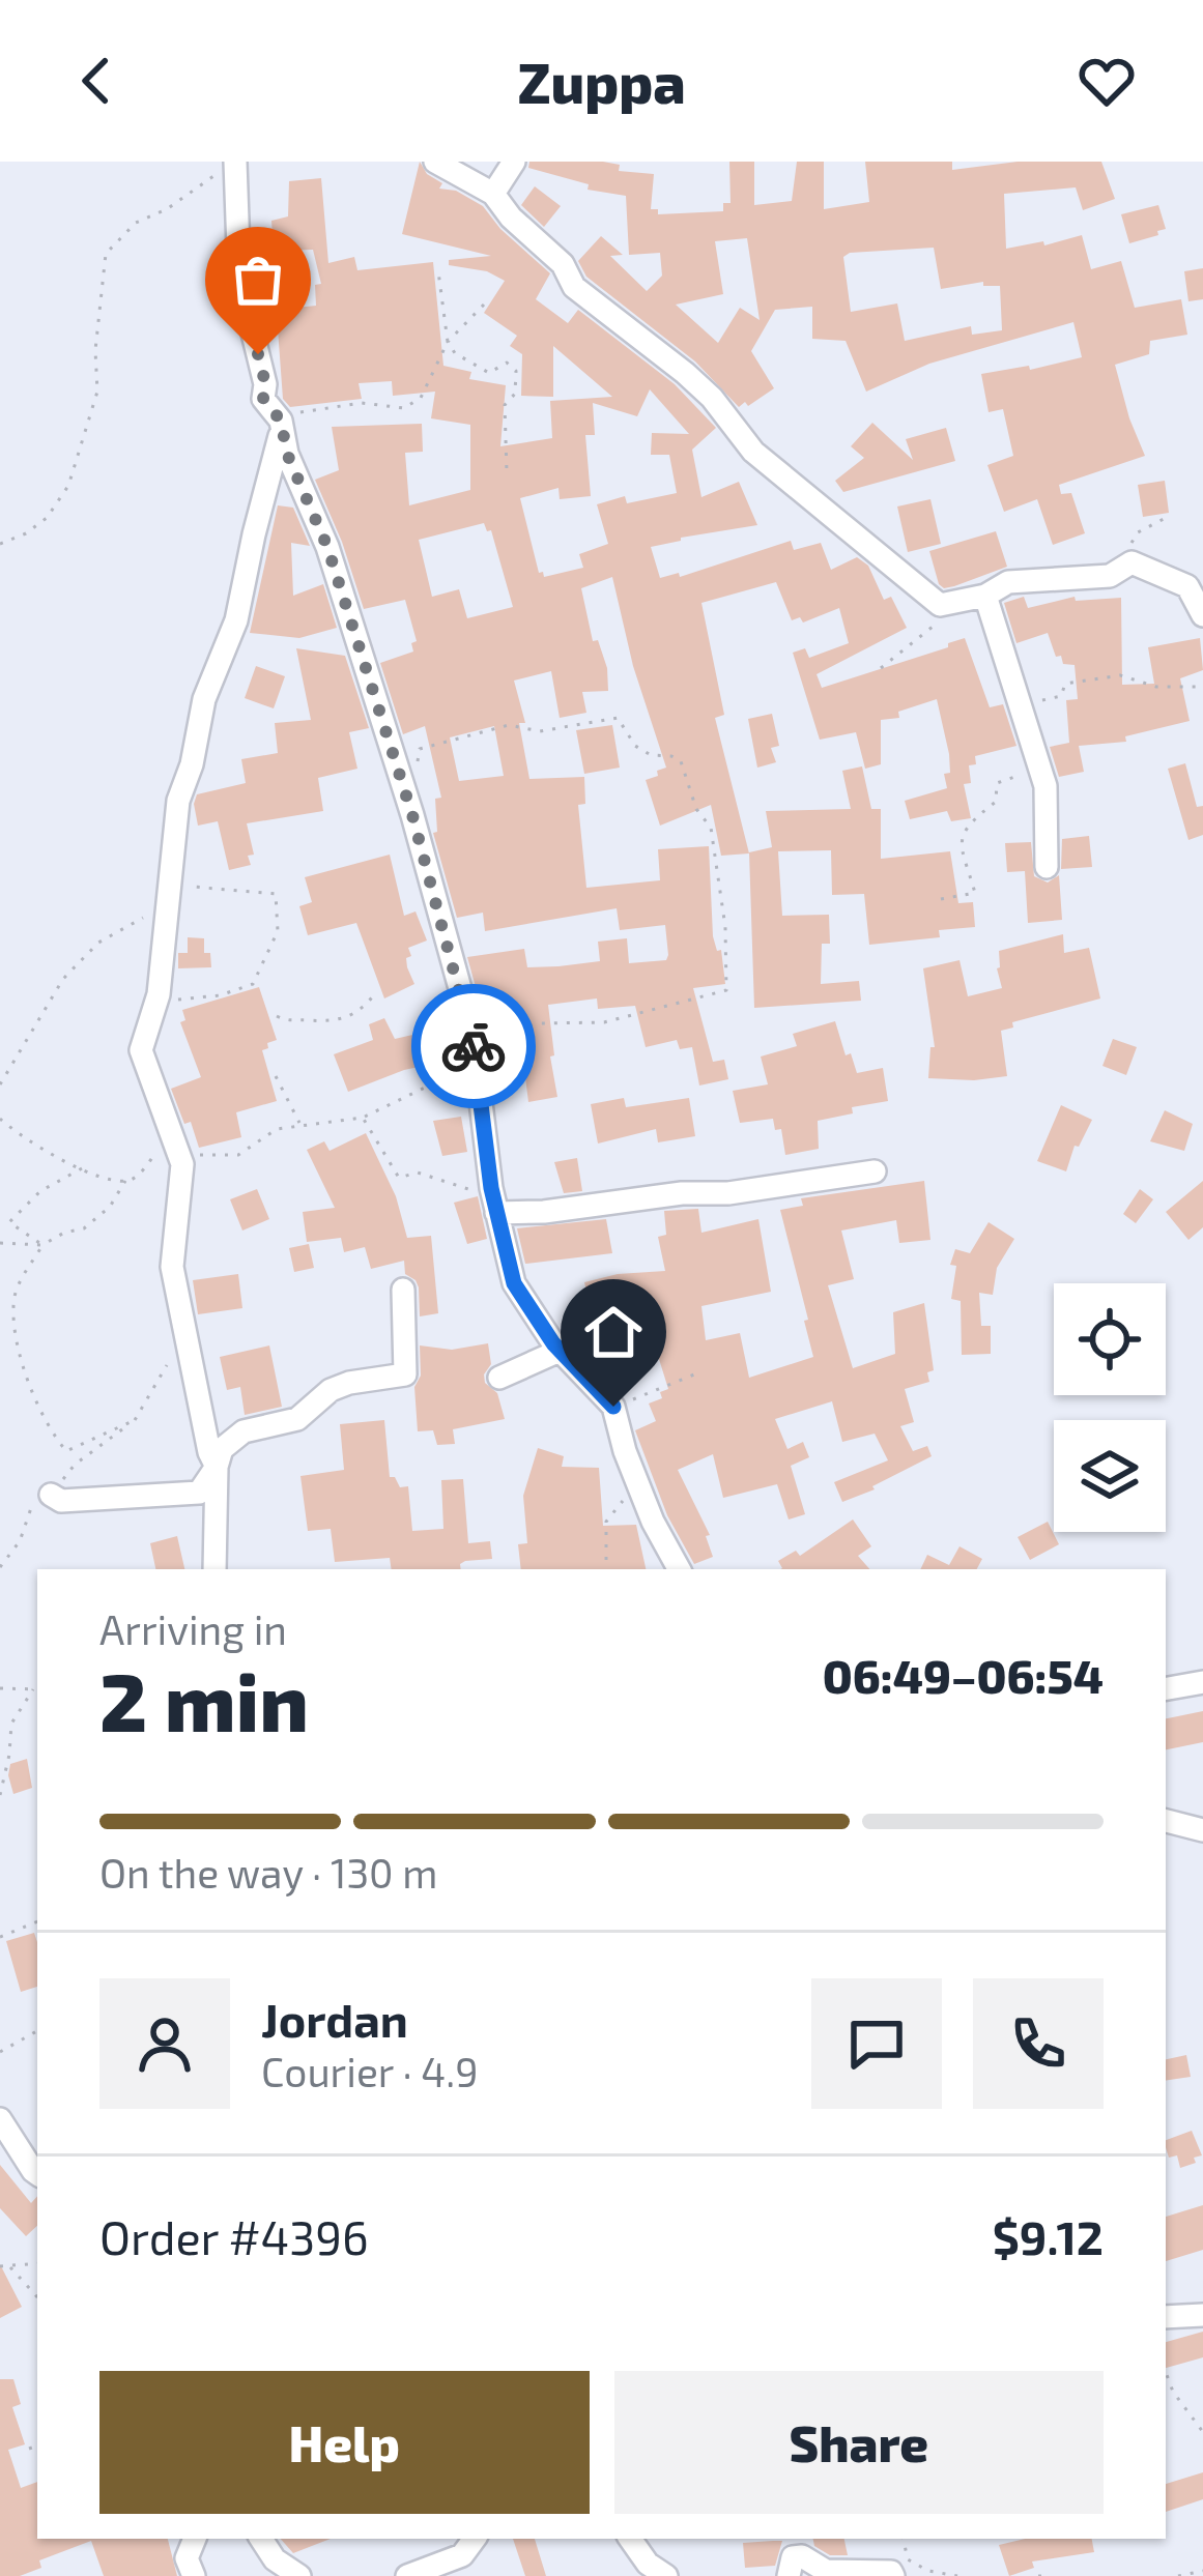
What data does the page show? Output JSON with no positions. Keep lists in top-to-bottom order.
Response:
{
  "page": {
    "header": "Zuppa",
    "heading": ["2 min", "Arriving in", "06:49–06:54"],
    "panel": [
      "Jordan",
      "Courier · 4.9",
      "Order #4396",
      "$9.12"
    ],
    "bar": "On the way · 130 m",
    "buttons": ["Help", "Share"]
  }
}
